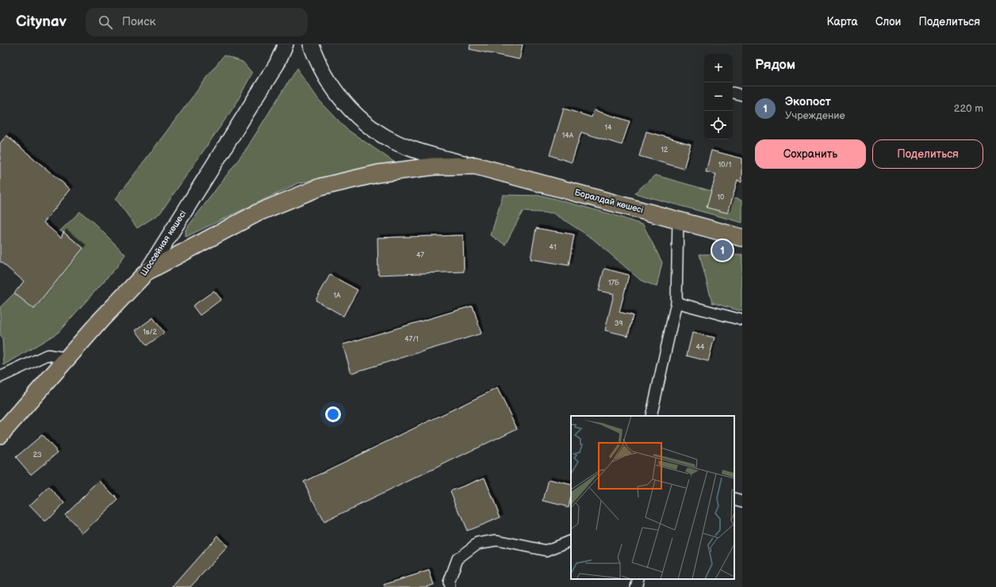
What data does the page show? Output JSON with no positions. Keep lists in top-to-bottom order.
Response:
{
  "streets": {
    "main road": ["Боралдай көшесі", "Шоссейная көшесі"]
  },
  "crossings": [
    ["Боралдай көшесі", "Шоссейная көшесі"]
  ],
  "house_numbers": [
    "14",
    "14А",
    "12",
    "10/1",
    "10",
    "41",
    "47",
    "17Б",
    "1А",
    "39",
    "1в/2",
    "47/1",
    "44",
    "2З"
  ],
  "page": {
    "header": "Citynav",
    "search": "Поиск",
    "nav": ["Карта", "Слои", "Поделиться"],
    "heading": "Рядом",
    "map_buttons": ["+", "−"],
    "list": [
      {
        "mark": "1",
        "name": "Экопост",
        "note": "Учреждение",
        "value": "220 m"
      }
    ],
    "buttons": ["Сохранить", "Поделиться"],
    "pins": "1"
  }
}
